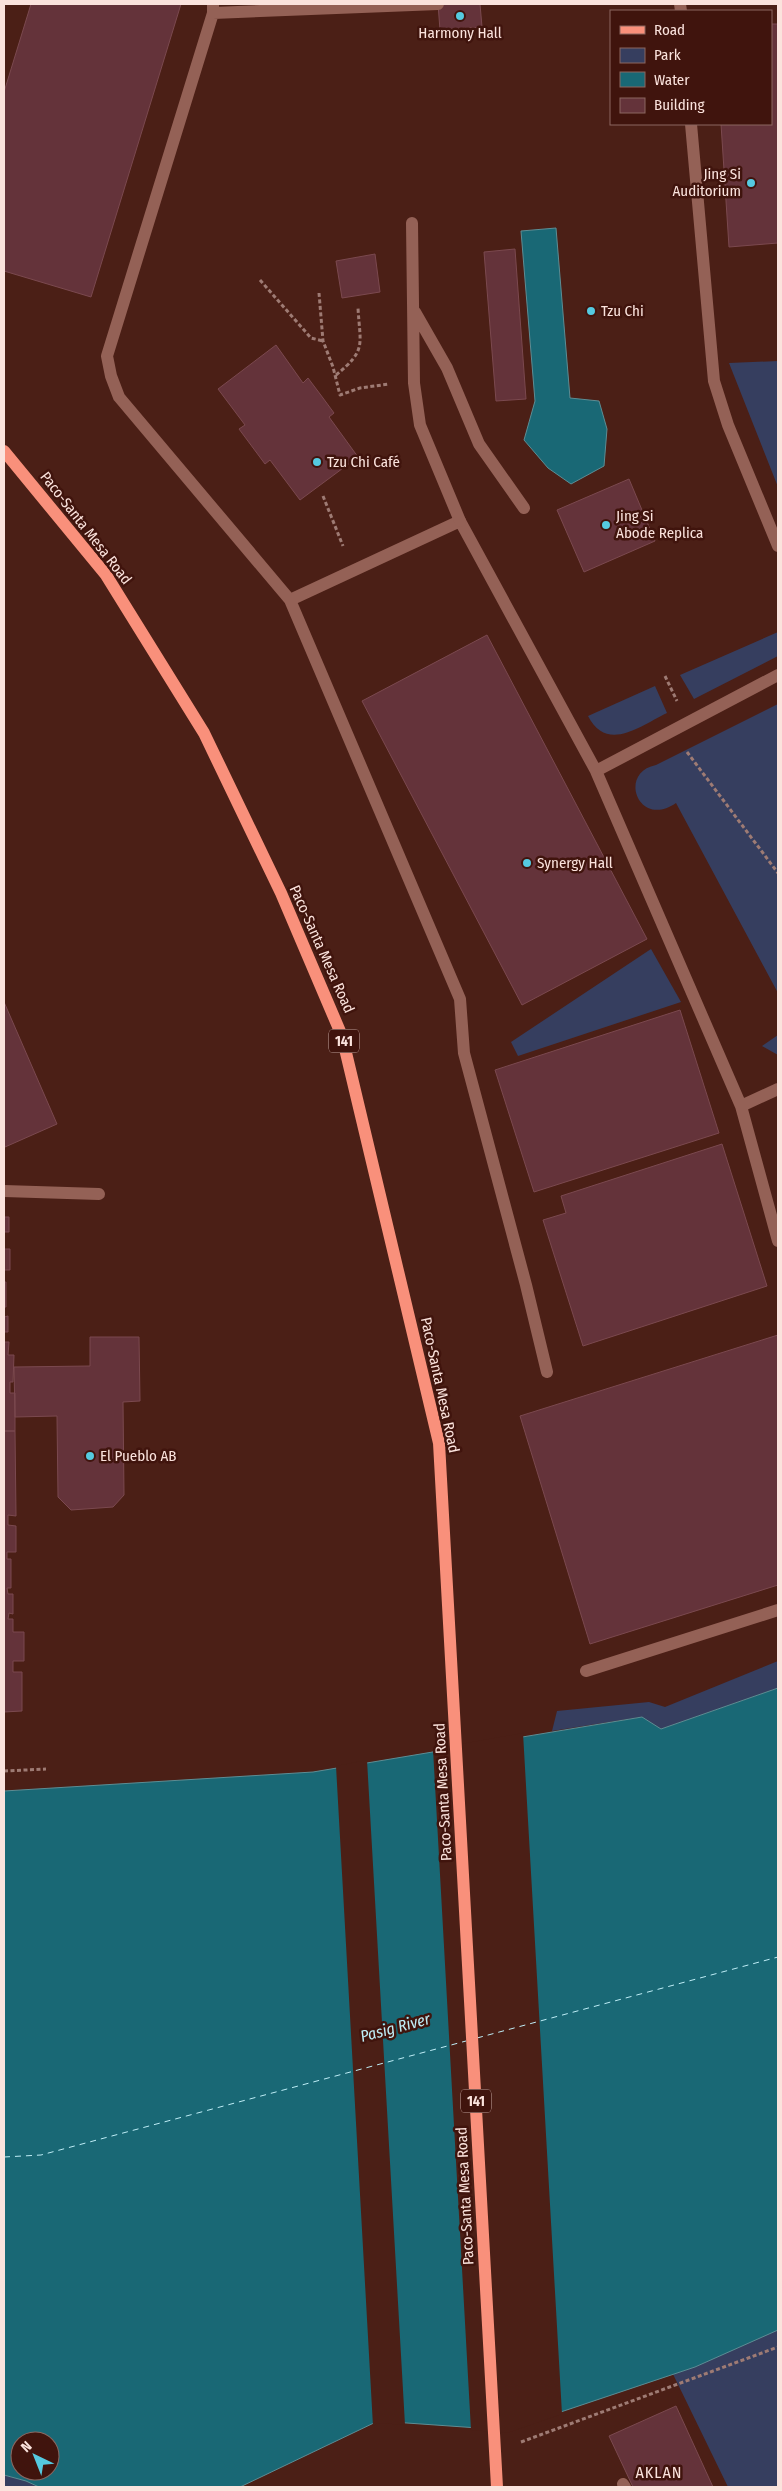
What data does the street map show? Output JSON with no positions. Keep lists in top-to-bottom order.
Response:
{
  "streets": {
    "main road": ["Paco-Santa Mesa Road", "141"]
  },
  "districts": ["AKLAN"],
  "water": ["Pasig River"],
  "places": [
    "Harmony Hall",
    "Jing Si Auditorium",
    "Tzu Chi",
    "Tzu Chi Café",
    "Jing Si Abode Replica",
    "Synergy Hall",
    "El Pueblo AB"
  ],
  "legend": [
    "Road",
    "Park",
    "Water",
    "Building"
  ],
  "north": "top left"
}
